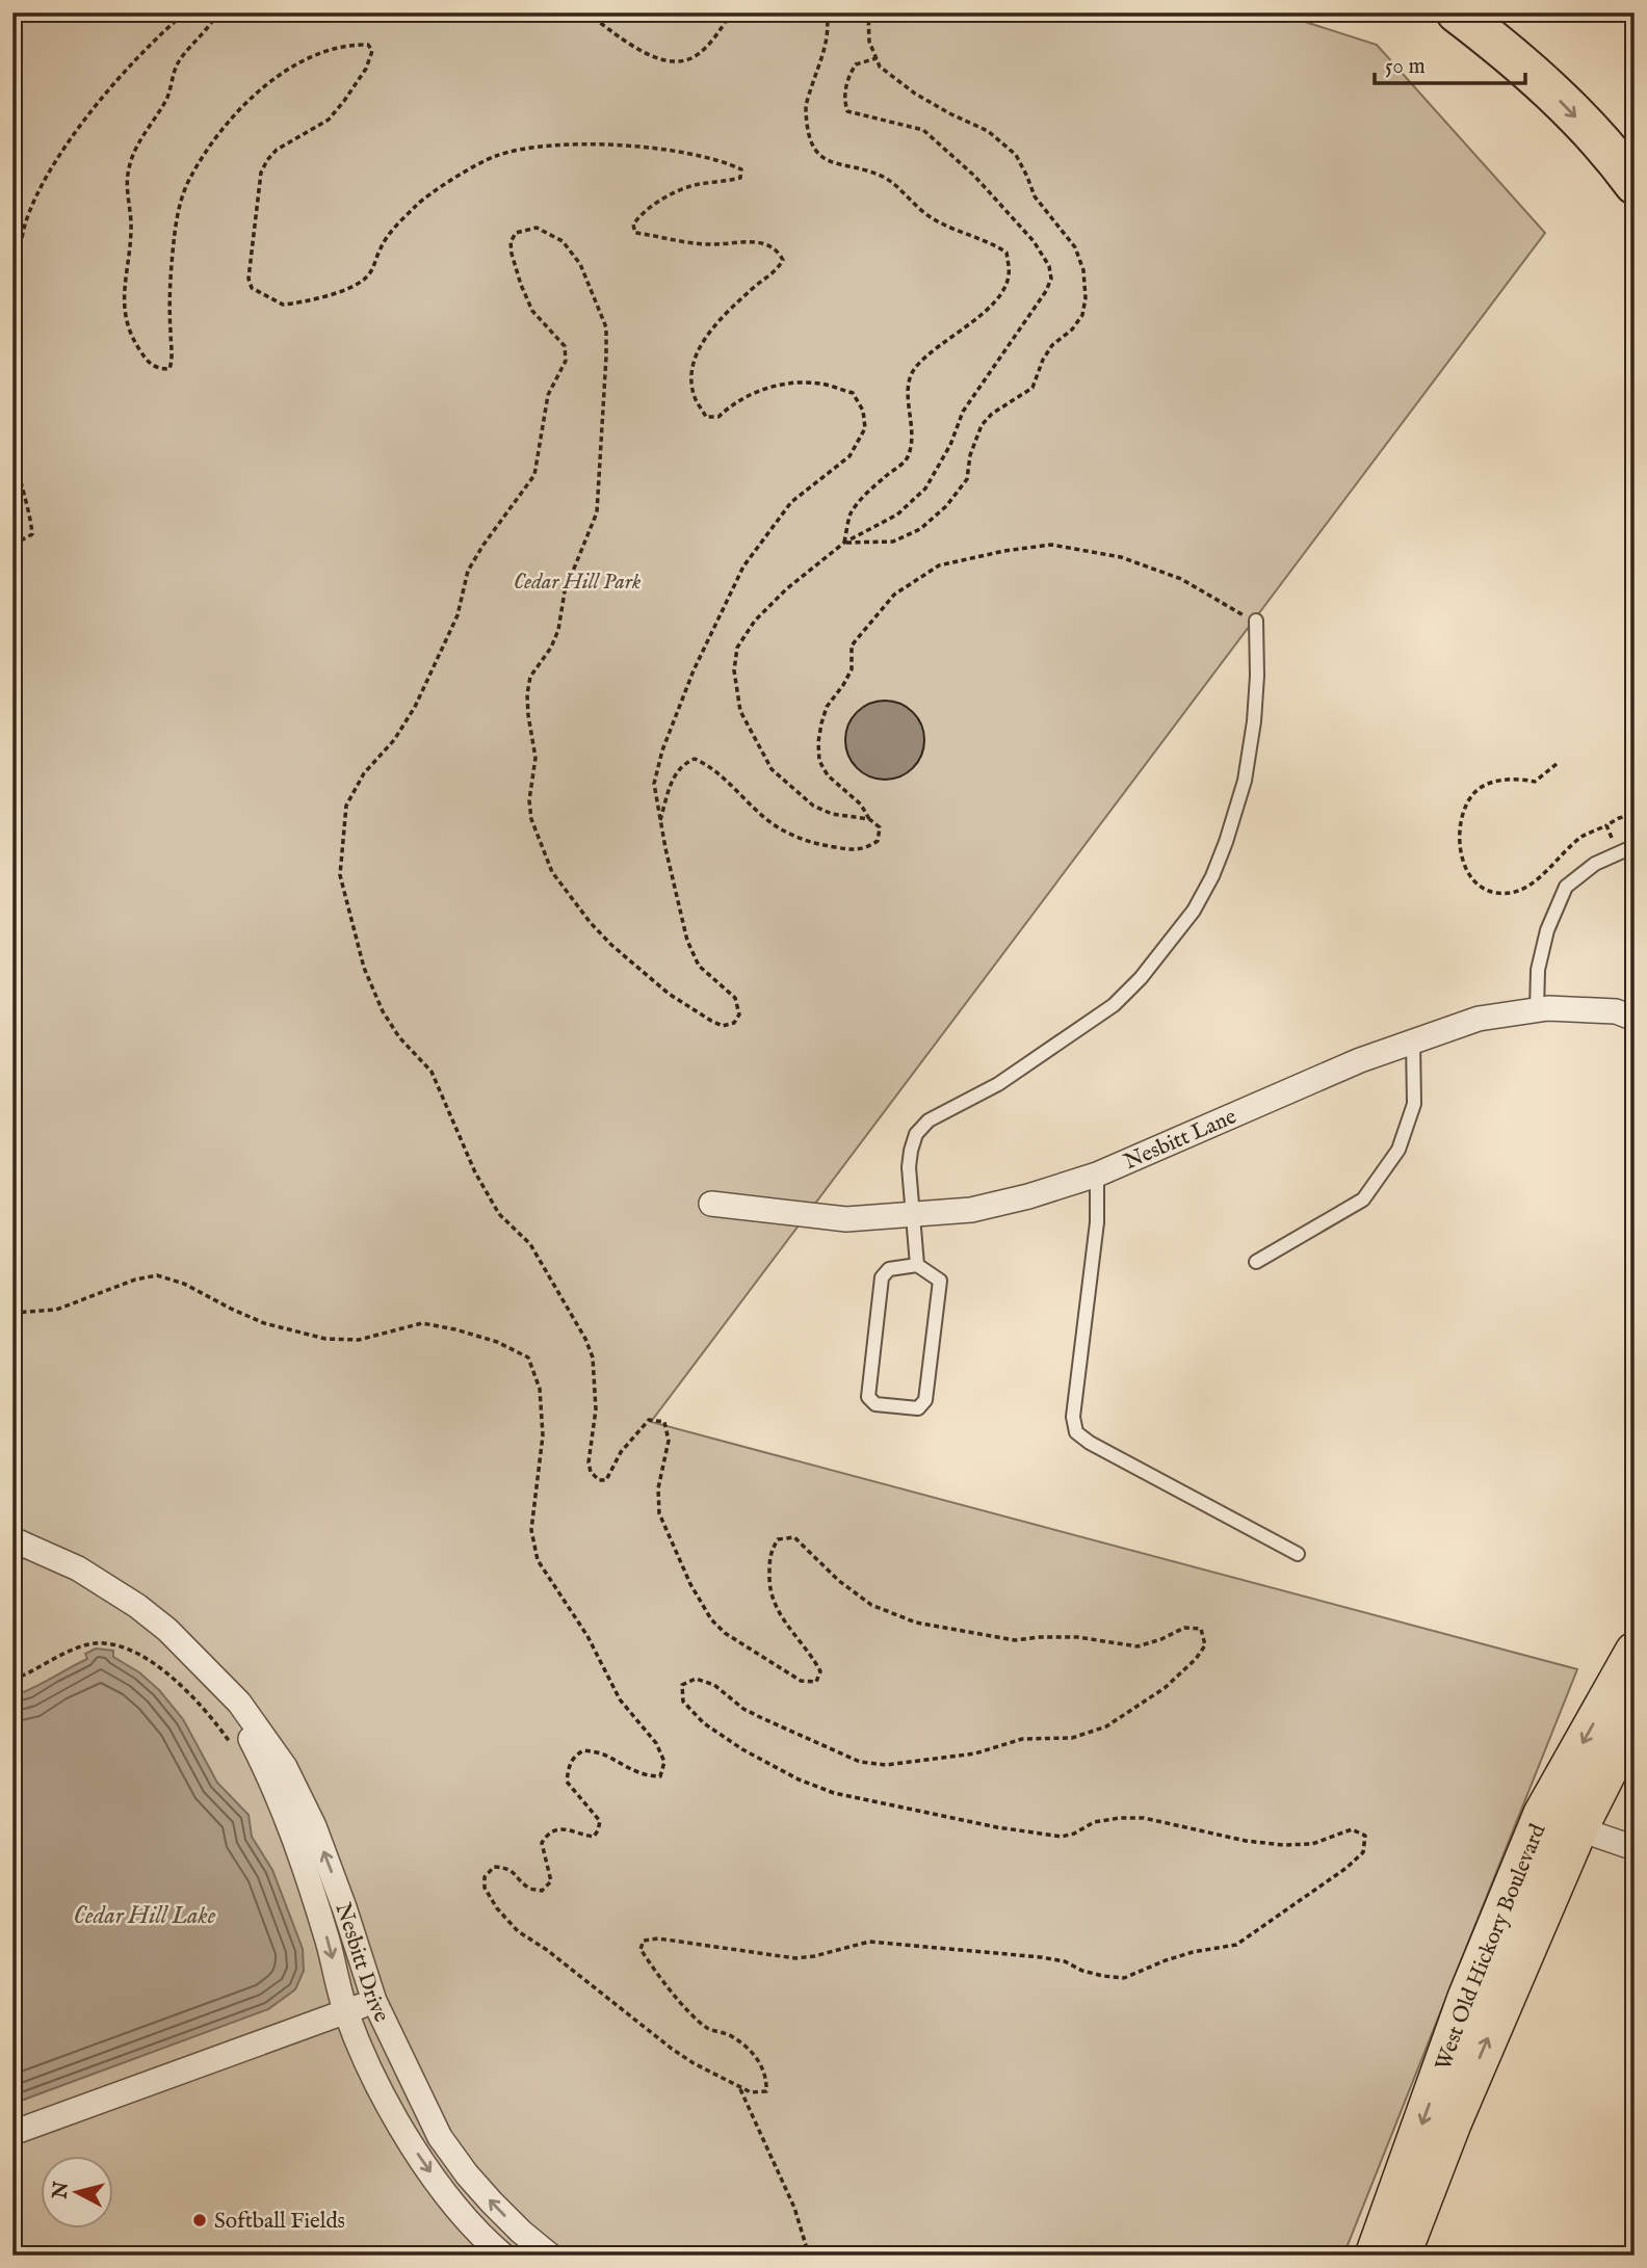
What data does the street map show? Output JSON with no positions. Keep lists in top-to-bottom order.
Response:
{
  "streets": {
    "main road": ["West Old Hickory Boulevard"],
    "street": ["Nesbitt Lane", "Nesbitt Drive"]
  },
  "water": ["Cedar Hill Lake"],
  "parks": ["Cedar Hill Park"],
  "places": ["Softball Fields"],
  "scale_bar": "50 m",
  "north": "left"
}
